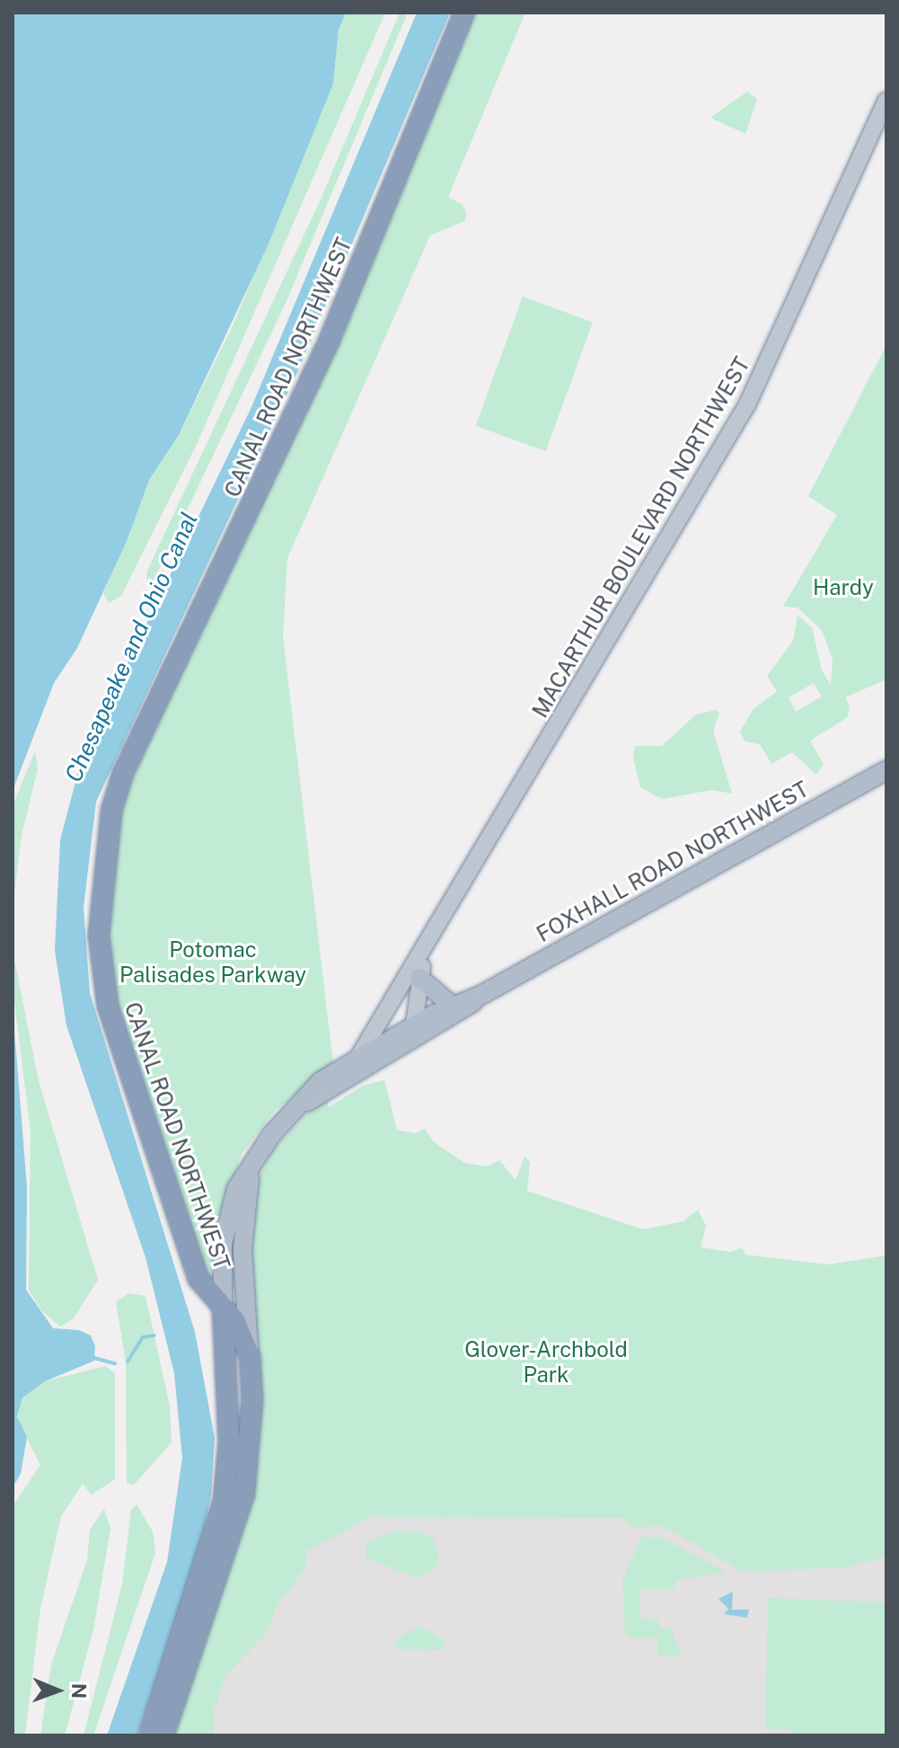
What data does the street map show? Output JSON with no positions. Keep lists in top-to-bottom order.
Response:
{
  "streets": {
    "highway": ["CANAL ROAD NORTHWEST"],
    "main road": ["MACARTHUR BOULEVARD NORTHWEST", "FOXHALL ROAD NORTHWEST"]
  },
  "crossings": [
    ["CANAL ROAD NORTHWEST", "FOXHALL ROAD NORTHWEST"],
    ["MACARTHUR BOULEVARD NORTHWEST", "FOXHALL ROAD NORTHWEST"]
  ],
  "water": ["Chesapeake and Ohio Canal"],
  "parks": ["Hardy", "Potomac Palisades Parkway", "Glover-Archbold Park"],
  "north": "right"
}
